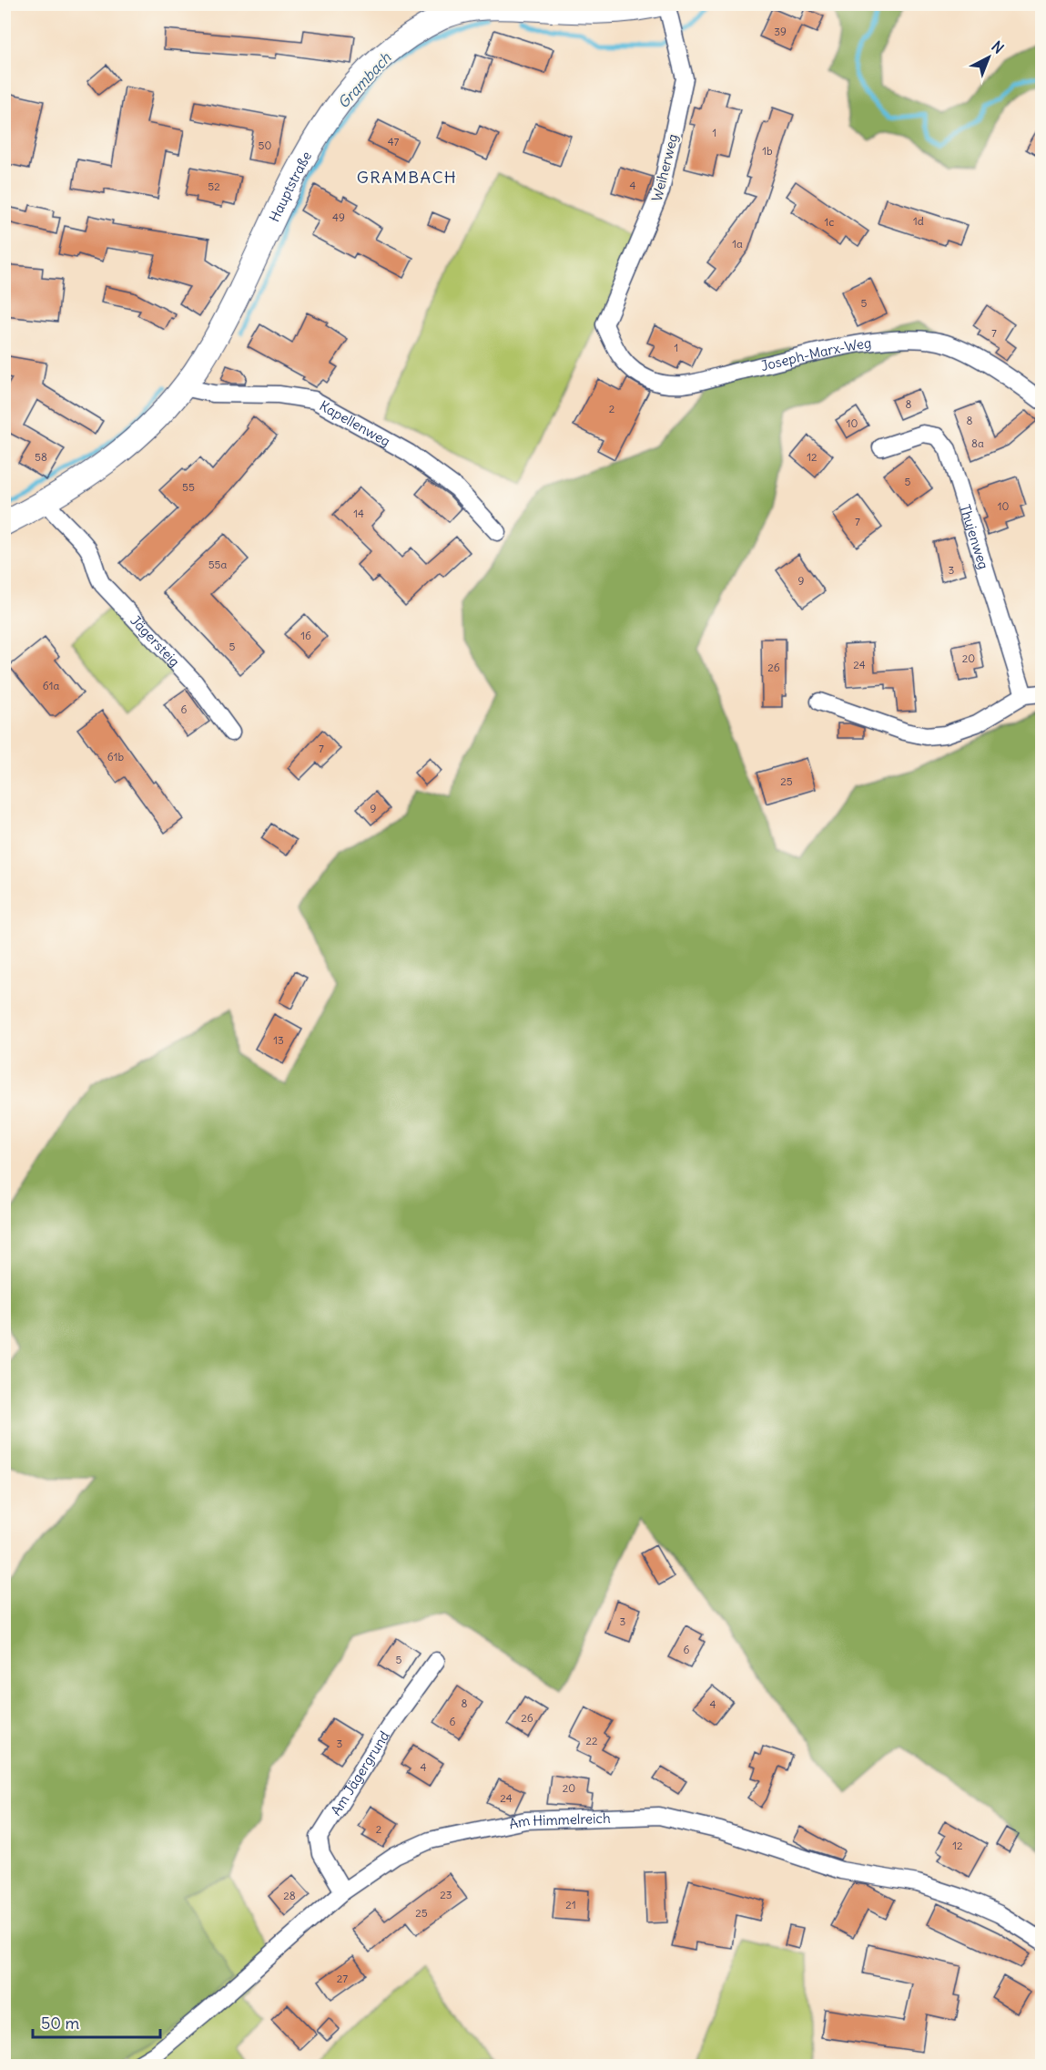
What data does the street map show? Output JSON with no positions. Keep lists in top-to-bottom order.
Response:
{
  "streets": {
    "main road": ["Hauptstraße"],
    "street": [
      "Weiherweg",
      "Joseph-Marx-Weg",
      "Kapellenweg",
      "Thujenweg",
      "Jägersteig",
      "Am Jägergrund",
      "Am Himmelreich"
    ]
  },
  "crossings": [
    ["Weiherweg", "Joseph-Marx-Weg"],
    ["Hauptstraße", "Kapellenweg"],
    ["Hauptstraße", "Jägersteig"],
    ["Am Jägergrund", "Am Himmelreich"]
  ],
  "districts": ["GRAMBACH"],
  "water": ["Grambach"],
  "house_numbers": [
    "39",
    "1",
    "47",
    "50",
    "1b",
    "4",
    "52",
    "49",
    "1d",
    "1c",
    "1a",
    "5",
    "7",
    "1",
    "8",
    "2",
    "8",
    "10",
    "8a",
    "58",
    "12",
    "5",
    "55",
    "10",
    "14",
    "7",
    "55a",
    "3",
    "9",
    "16",
    "5",
    "20",
    "24",
    "26",
    "61a",
    "6",
    "7",
    "61b",
    "25",
    "9",
    "13",
    "3",
    "6",
    "5",
    "8",
    "4",
    "26",
    "6",
    "22",
    "3",
    "4",
    "20",
    "24",
    "2",
    "12",
    "23",
    "28",
    "21",
    "25",
    "27"
  ],
  "scale_bar": "50 m",
  "north": "top right"
}
